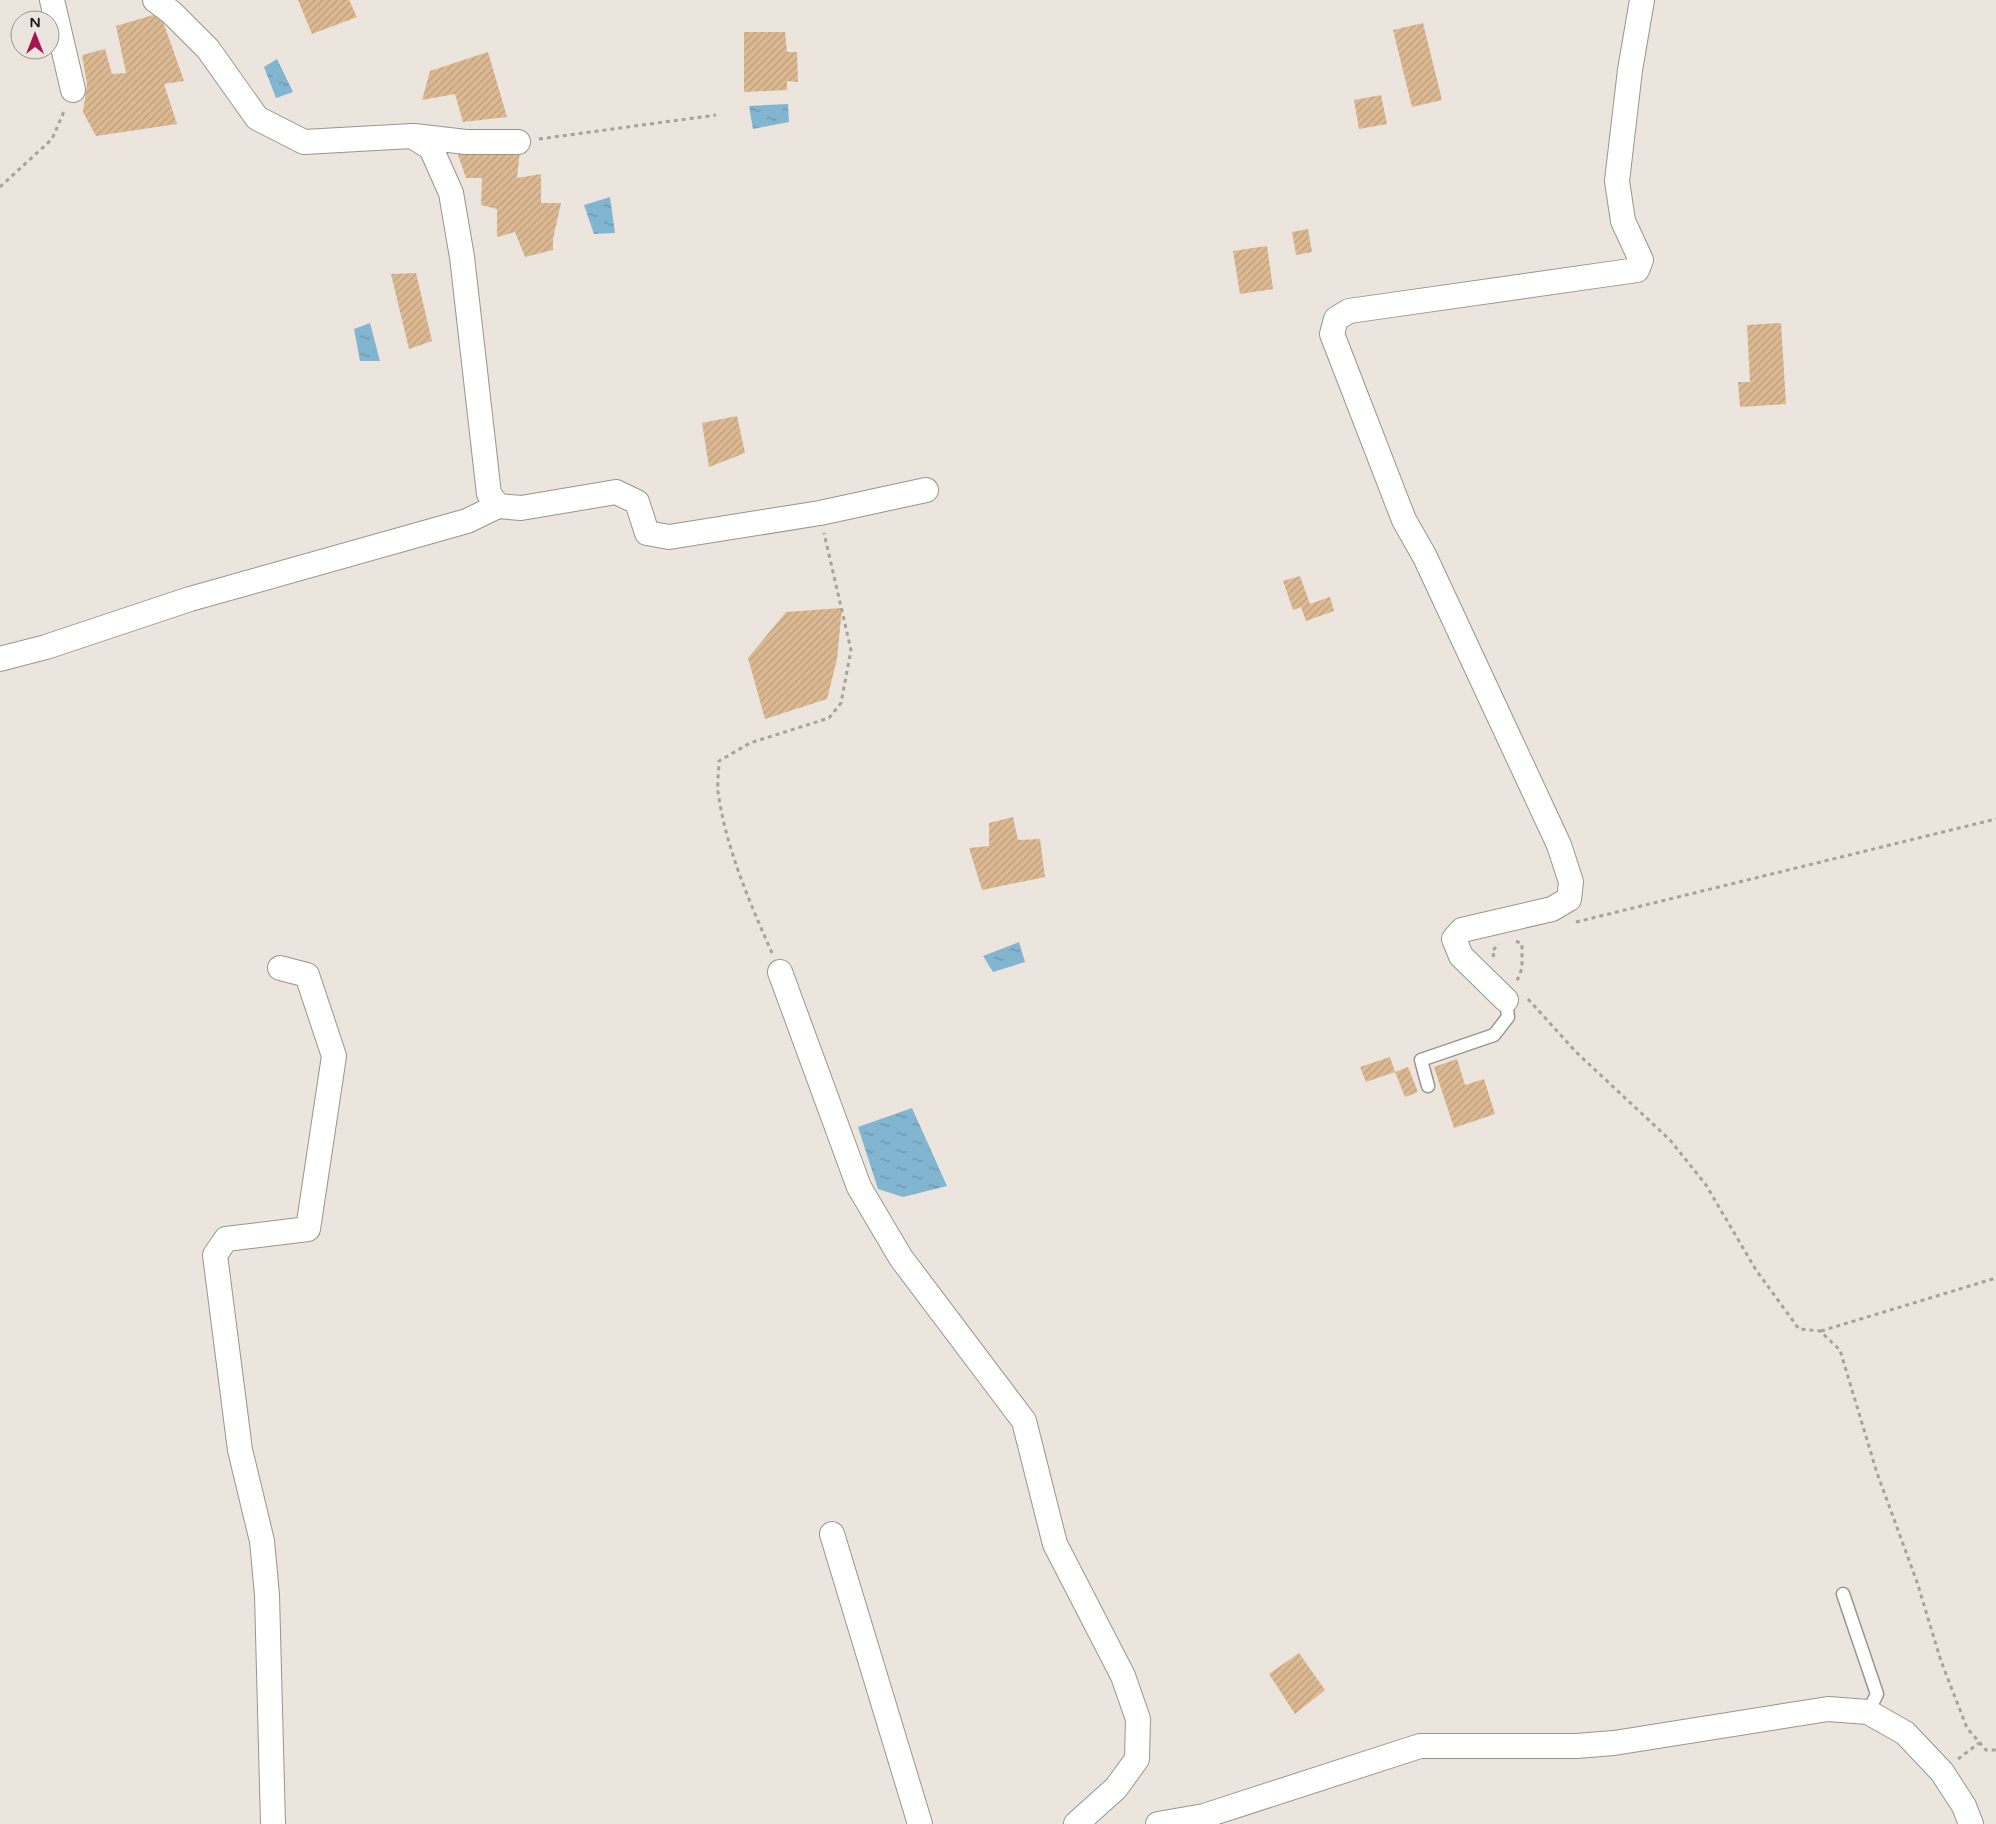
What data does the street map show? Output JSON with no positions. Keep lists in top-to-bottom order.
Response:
{
  "north": "top"
}
